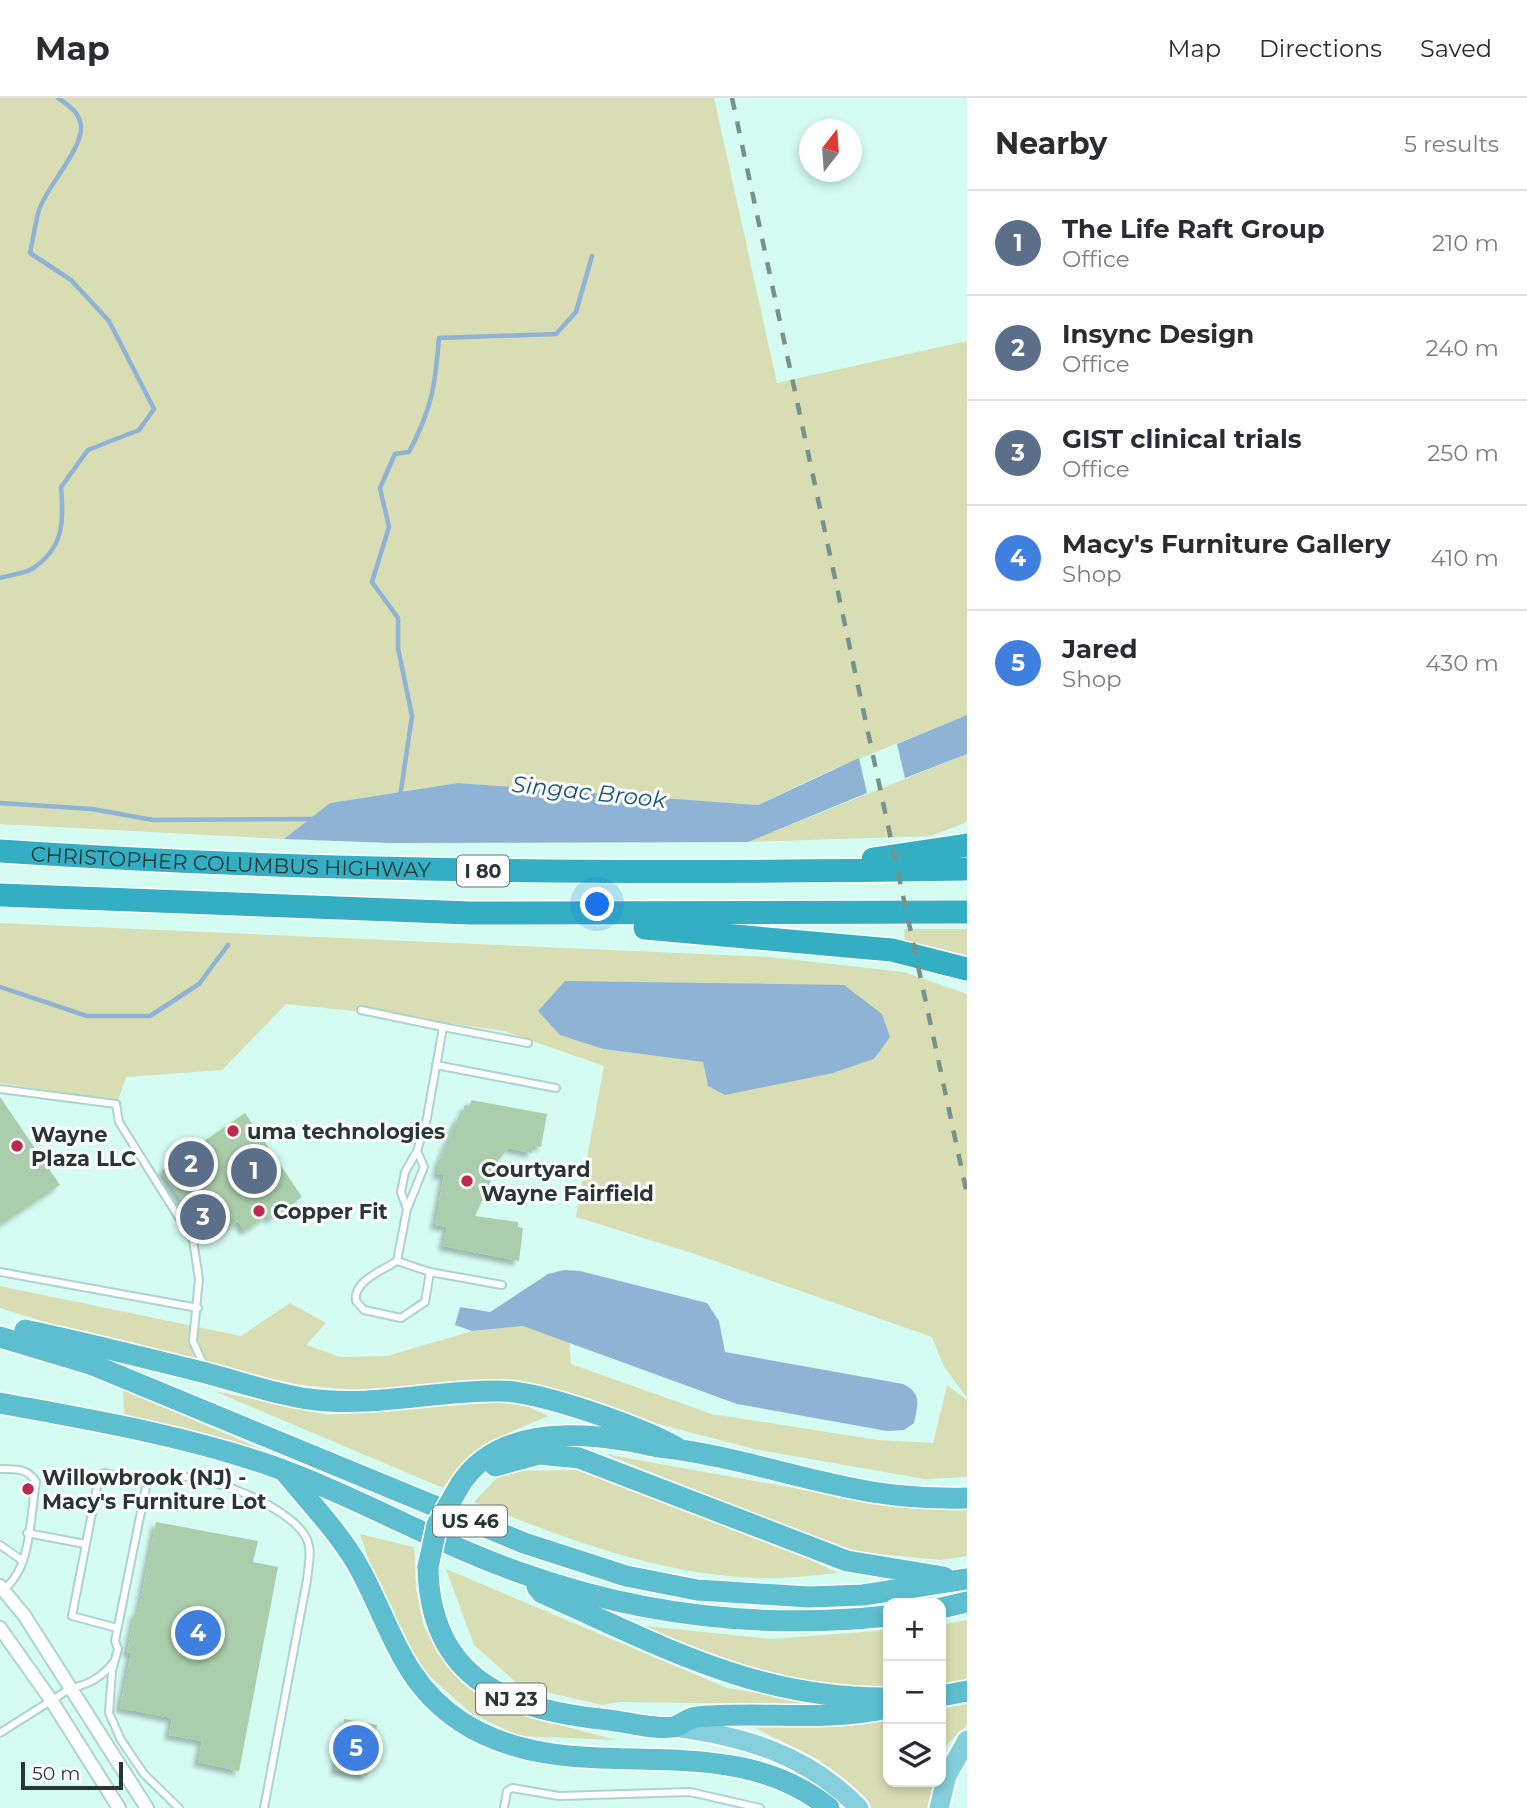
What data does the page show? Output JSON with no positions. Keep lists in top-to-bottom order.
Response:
{
  "streets": {
    "highway": [
      "CHRISTOPHER COLUMBUS HIGHWAY",
      "I 80",
      "US 46",
      "NJ 23"
    ]
  },
  "water": ["Singac Brook"],
  "places": [
    "uma technologies",
    "Wayne Plaza LLC",
    "Courtyard Wayne Fairfield",
    "Copper Fit",
    "Willowbrook (NJ) - Macy's Furniture Lot"
  ],
  "scale_bar": "50 m",
  "north": "top",
  "page": {
    "header": "Map",
    "nav": ["Map", "Directions", "Saved"],
    "heading": ["Nearby", "5 results"],
    "list": [
      {
        "mark": "1",
        "name": "The Life Raft Group",
        "note": "Office",
        "value": "210 m"
      },
      {
        "mark": "2",
        "name": "Insync Design",
        "note": "Office",
        "value": "240 m"
      },
      {
        "mark": "3",
        "name": "GIST clinical trials",
        "note": "Office",
        "value": "250 m"
      },
      {
        "mark": "4",
        "name": "Macy's Furniture Gallery",
        "note": "Shop",
        "value": "410 m"
      },
      {
        "mark": "5",
        "name": "Jared",
        "note": "Shop",
        "value": "430 m"
      }
    ],
    "pins": [
      "2",
      "1",
      "3",
      "4",
      "5"
    ],
    "map_buttons": ["+", "−"],
    "scale": "50 m"
  }
}
